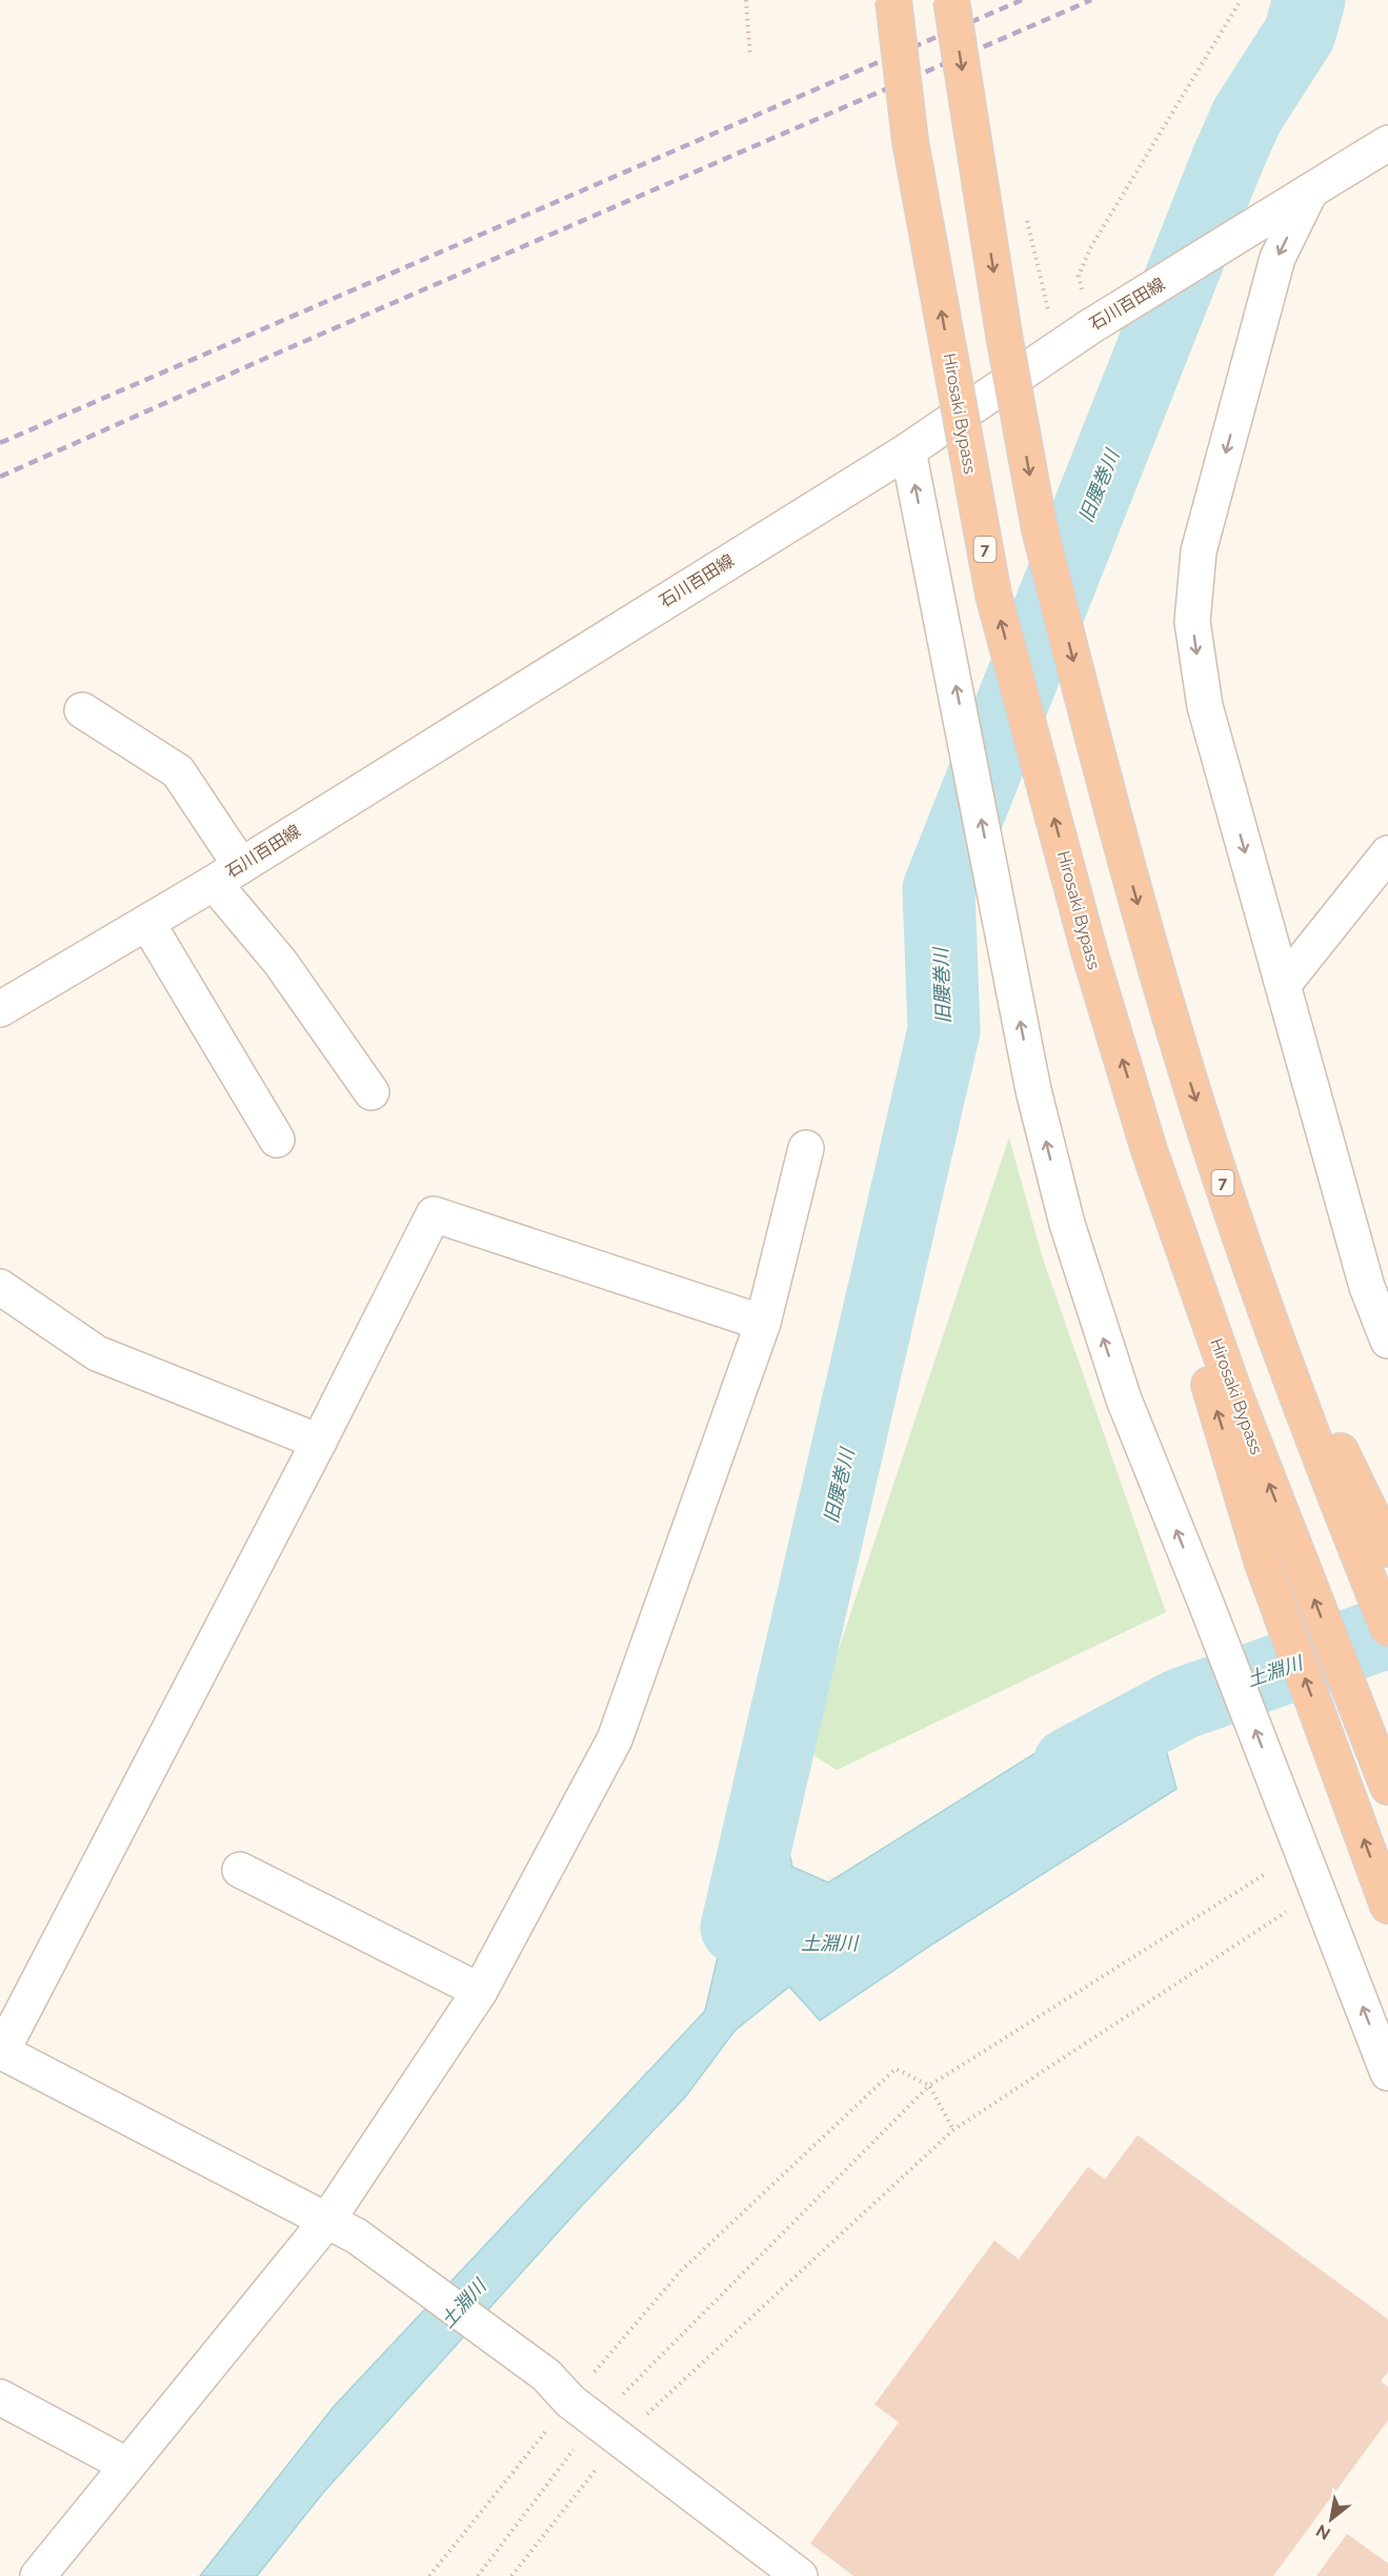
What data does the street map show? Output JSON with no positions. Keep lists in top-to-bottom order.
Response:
{
  "streets": {
    "highway": ["Hirosaki Bypass", "7"],
    "street": ["石川百田線"]
  },
  "water": ["旧腰巻川", "土淵川"],
  "north": "bottom left"
}
